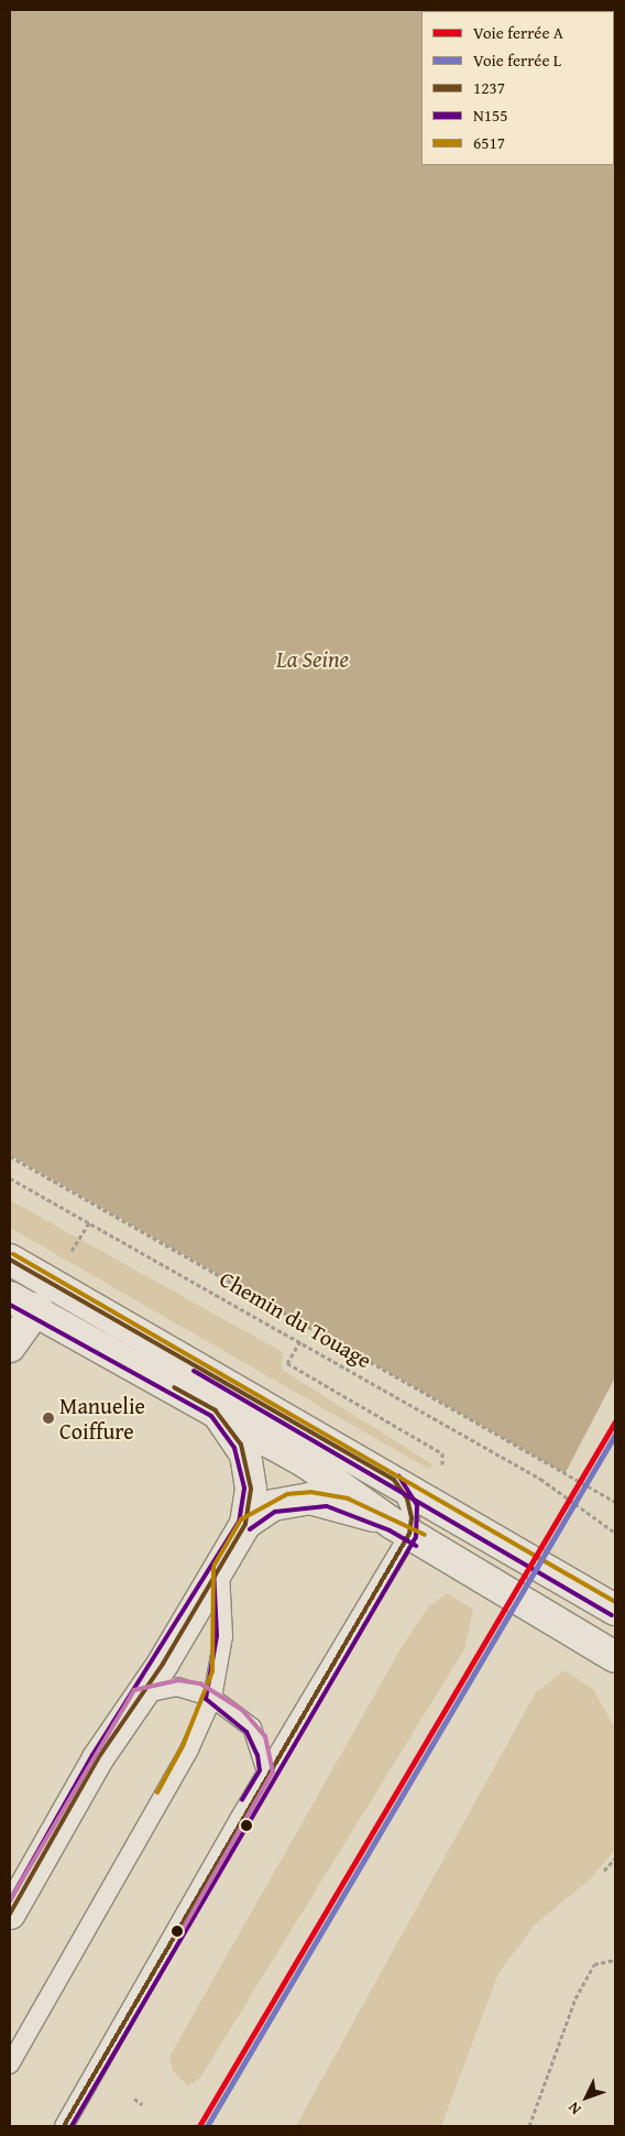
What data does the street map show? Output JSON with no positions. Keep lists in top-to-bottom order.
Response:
{
  "streets": {
    "path": ["Chemin du Touage"]
  },
  "water": ["La Seine"],
  "places": ["Manuelie Coiffure"],
  "lines": [
    "transit line 6517",
    "transit line 1237",
    "transit line N155",
    "rail line A",
    "rail line L"
  ],
  "legend": [
    "Voie ferrée A",
    "Voie ferrée L",
    "1237",
    "N155",
    "6517"
  ],
  "north": "bottom left"
}
